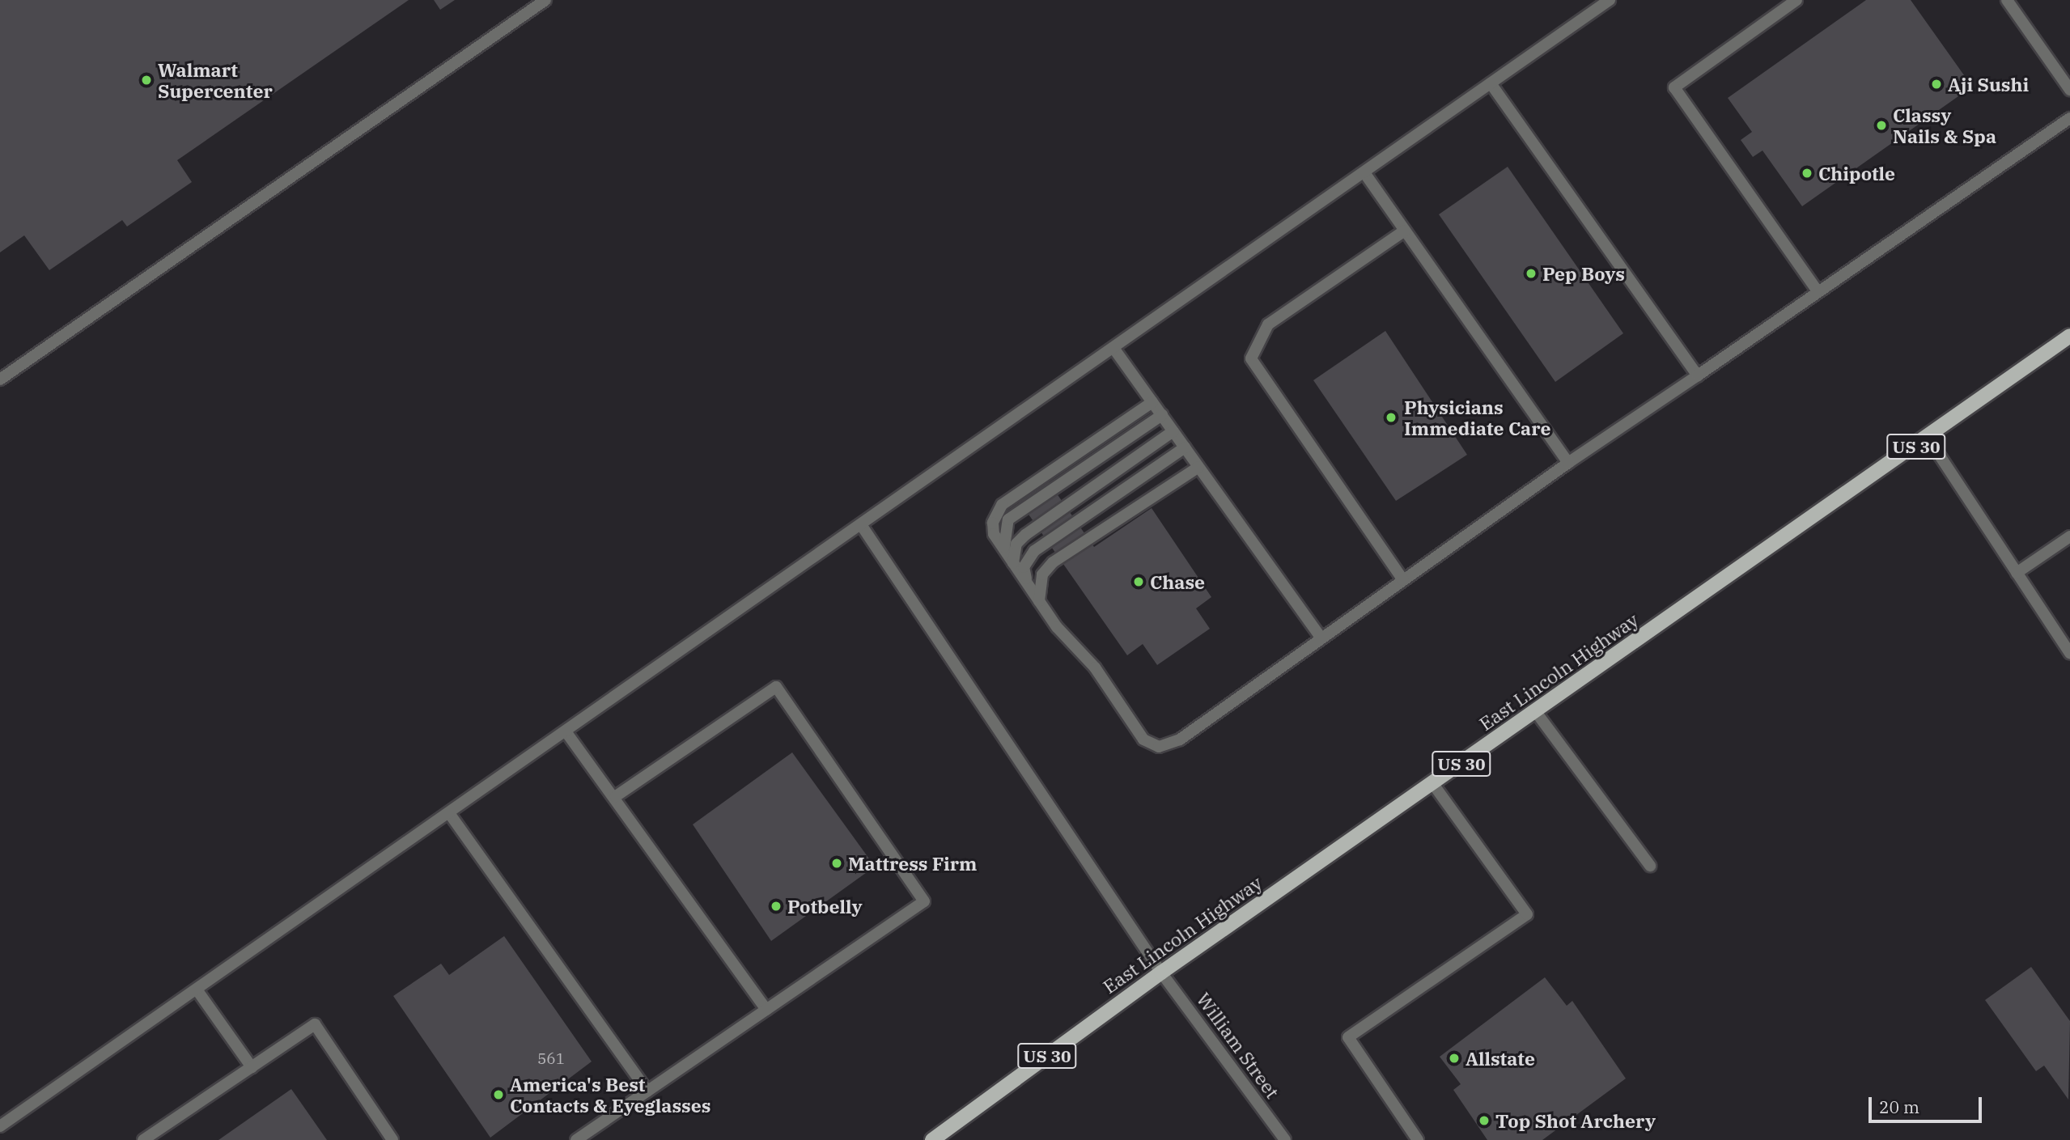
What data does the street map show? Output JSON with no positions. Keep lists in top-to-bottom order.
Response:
{
  "streets": {
    "main road": ["US 30", "East Lincoln Highway"],
    "street": ["William Street"]
  },
  "crossings": [
    ["East Lincoln Highway", "William Street"]
  ],
  "places": [
    "Walmart Supercenter",
    "Aji Sushi",
    "Classy Nails & Spa",
    "Chipotle",
    "Pep Boys",
    "Physicians Immediate Care",
    "Chase",
    "Mattress Firm",
    "Potbelly",
    "Allstate",
    "America's Best Contacts & Eyeglasses",
    "Top Shot Archery"
  ],
  "house_numbers": ["561"],
  "scale_bar": "20 m"
}
